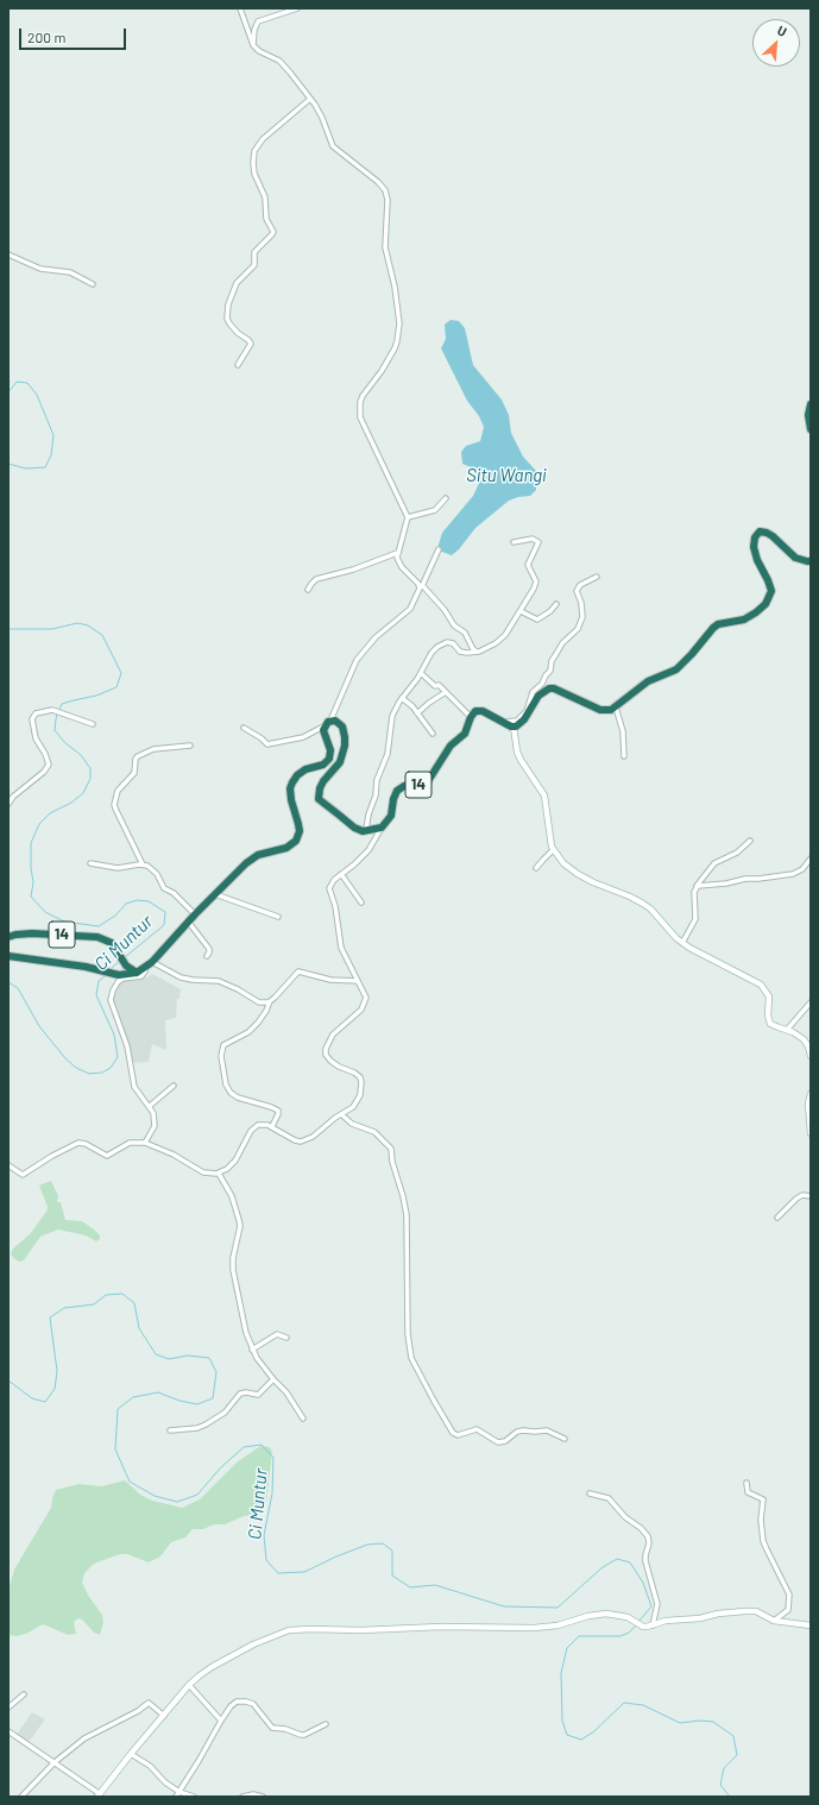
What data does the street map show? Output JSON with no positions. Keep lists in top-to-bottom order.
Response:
{
  "streets": {
    "highway": ["14"]
  },
  "water": ["Situ Wangi", "Ci Muntur"],
  "scale_bar": "200 m",
  "north": "top right"
}
